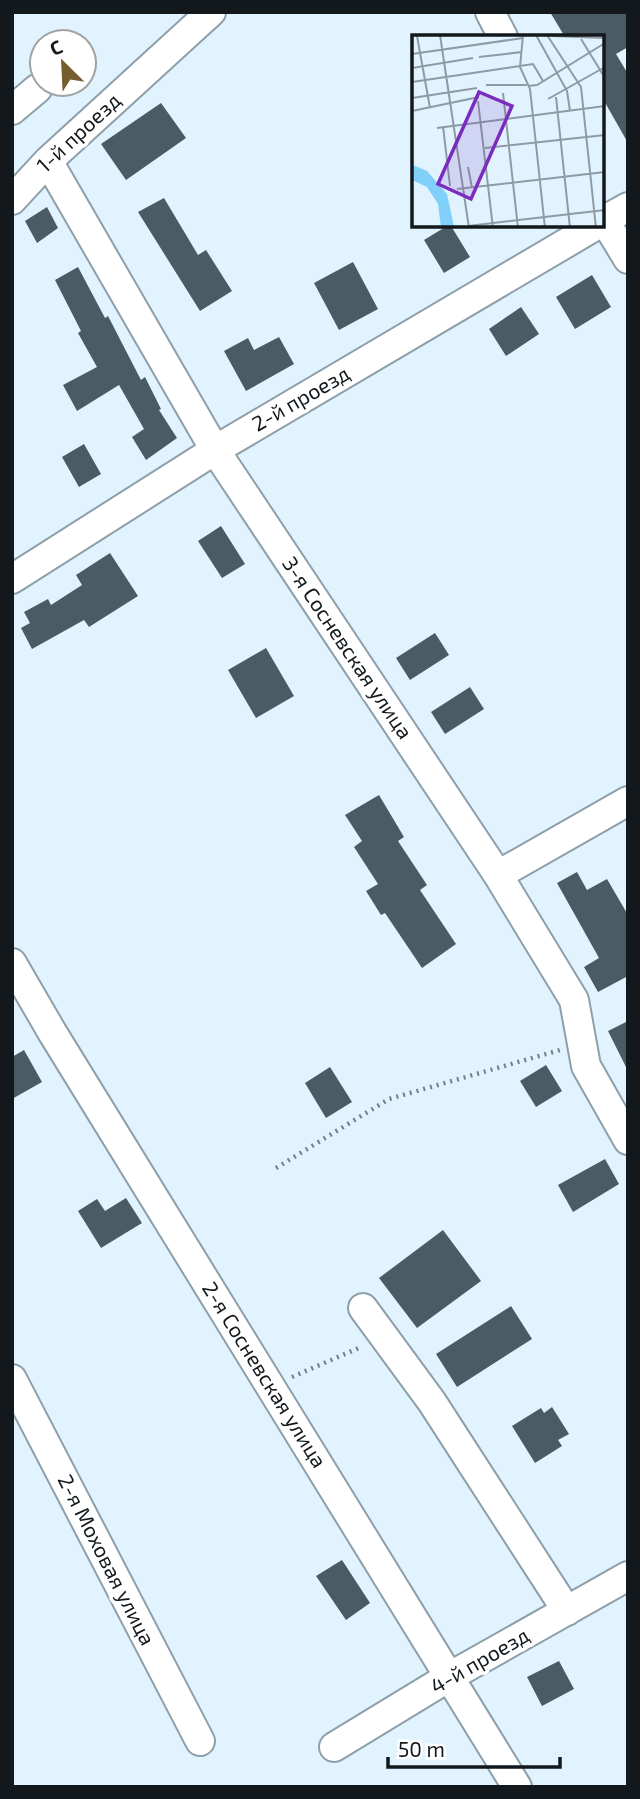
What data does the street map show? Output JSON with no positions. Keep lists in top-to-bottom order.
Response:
{
  "streets": {
    "street": [
      "1-й проезд",
      "2-й проезд",
      "3-я Сосневская улица",
      "2-я Сосневская улица",
      "2-я Моховая улица",
      "4-й проезд"
    ]
  },
  "crossings": [
    ["1-й проезд", "3-я Сосневская улица"],
    ["2-й проезд", "3-я Сосневская улица"],
    ["2-я Сосневская улица", "4-й проезд"]
  ],
  "scale_bar": "50 m",
  "north": "top left"
}
